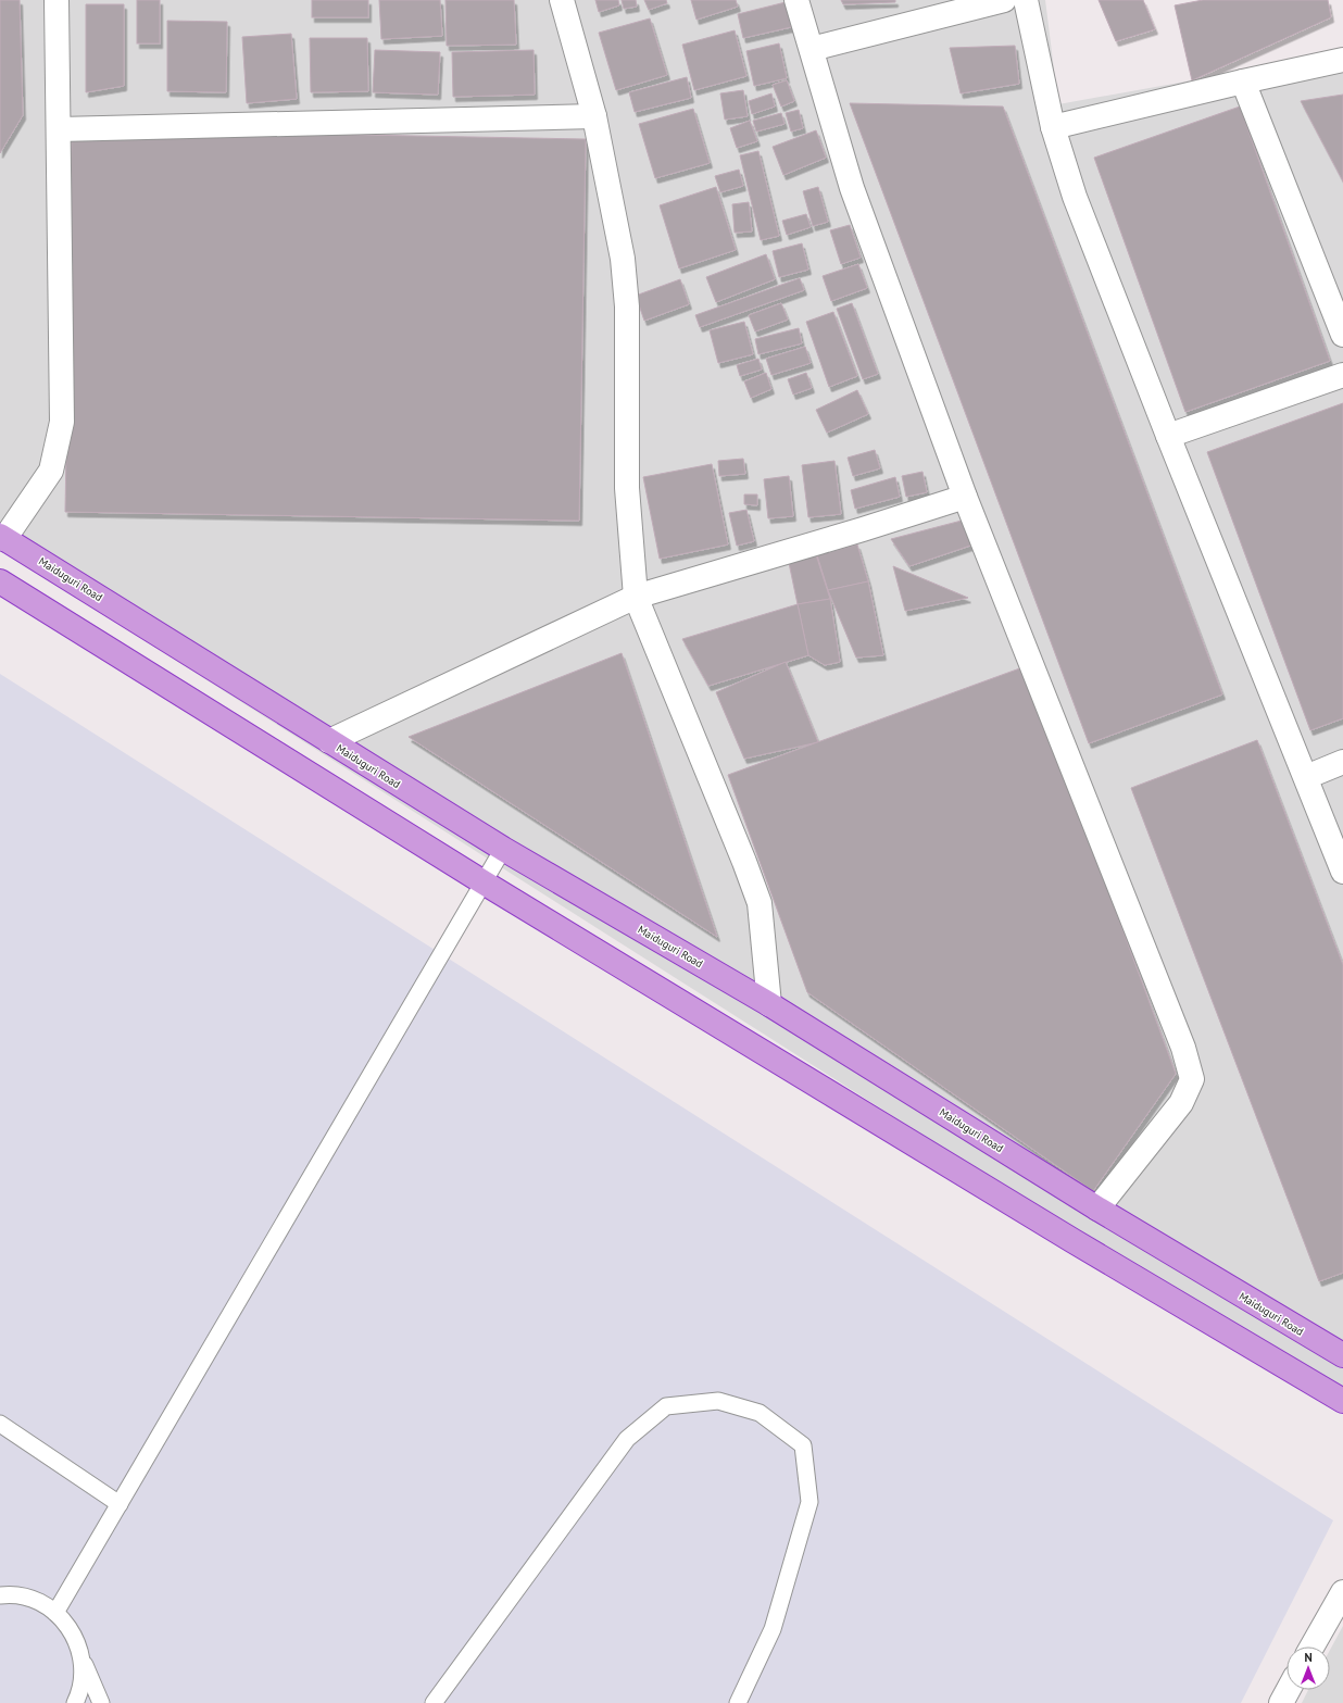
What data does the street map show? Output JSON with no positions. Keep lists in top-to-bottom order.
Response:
{
  "streets": {
    "highway": ["Maiduguri Road"]
  },
  "north": "top"
}
